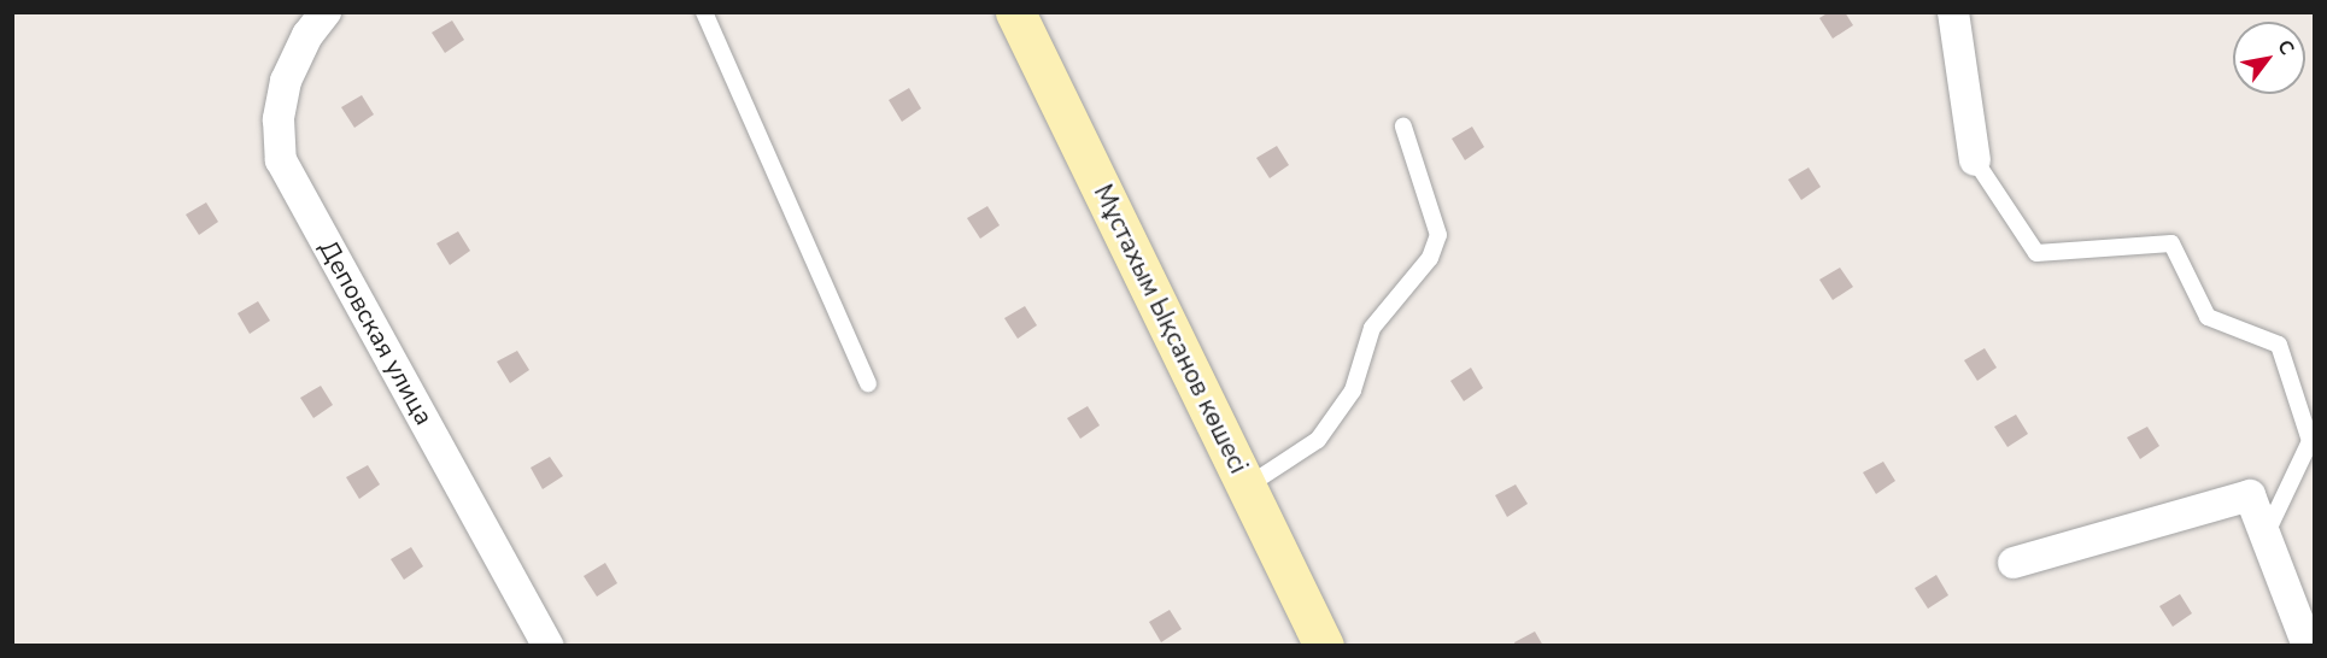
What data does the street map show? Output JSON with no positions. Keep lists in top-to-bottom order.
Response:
{
  "streets": {
    "main road": ["Мұстахым Ықсанов көшесі"],
    "street": ["Деповская улица"]
  },
  "north": "top right"
}
